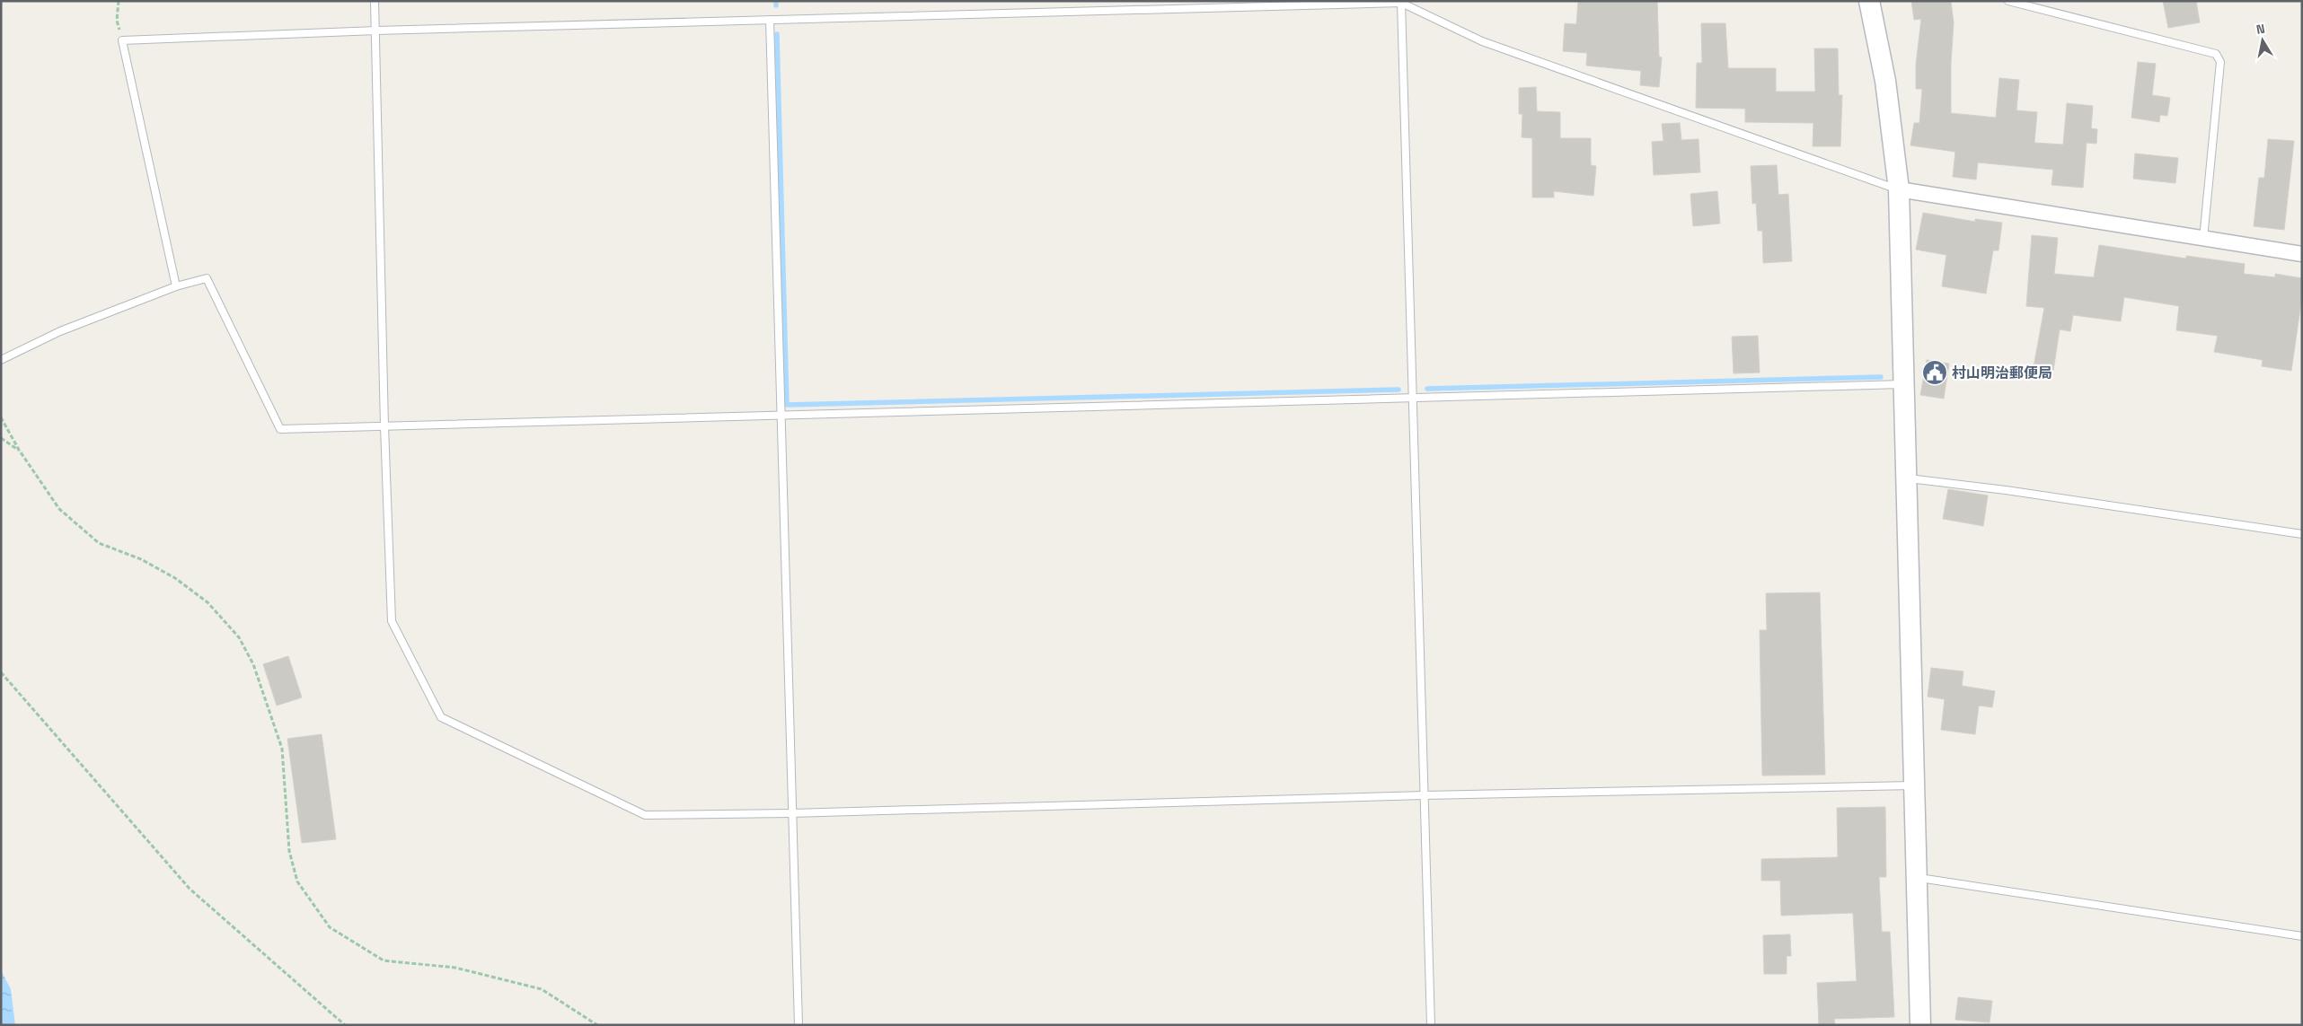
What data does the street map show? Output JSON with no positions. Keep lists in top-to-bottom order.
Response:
{
  "places": {
    "public building": ["村山明治郵便局"]
  },
  "north": "top"
}
